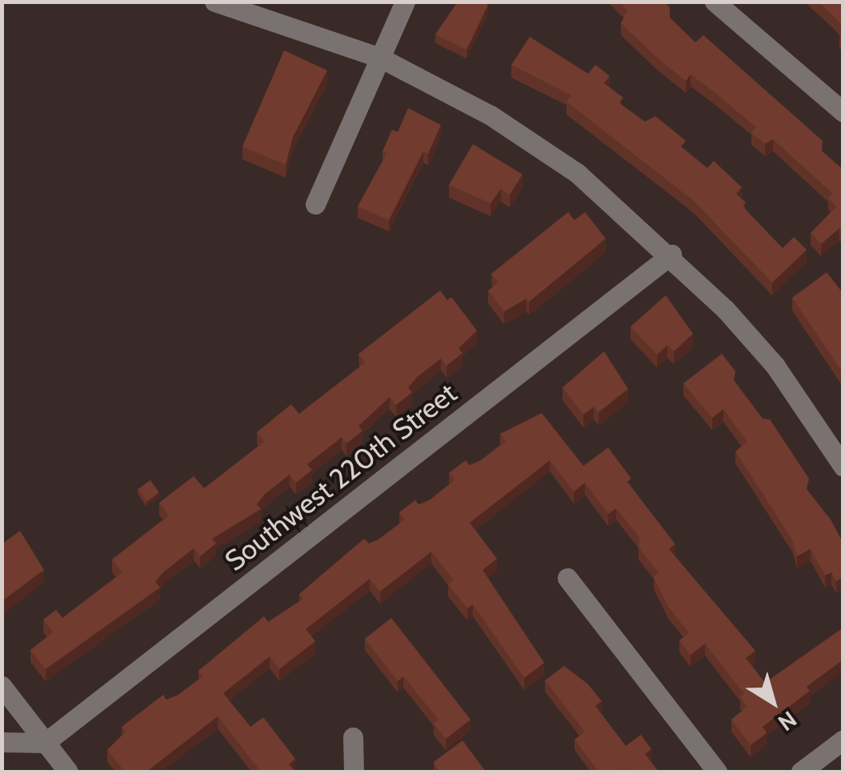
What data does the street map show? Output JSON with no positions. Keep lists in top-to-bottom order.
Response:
{
  "streets": {
    "street": ["Southwest 220th Street"]
  },
  "north": "bottom right"
}
